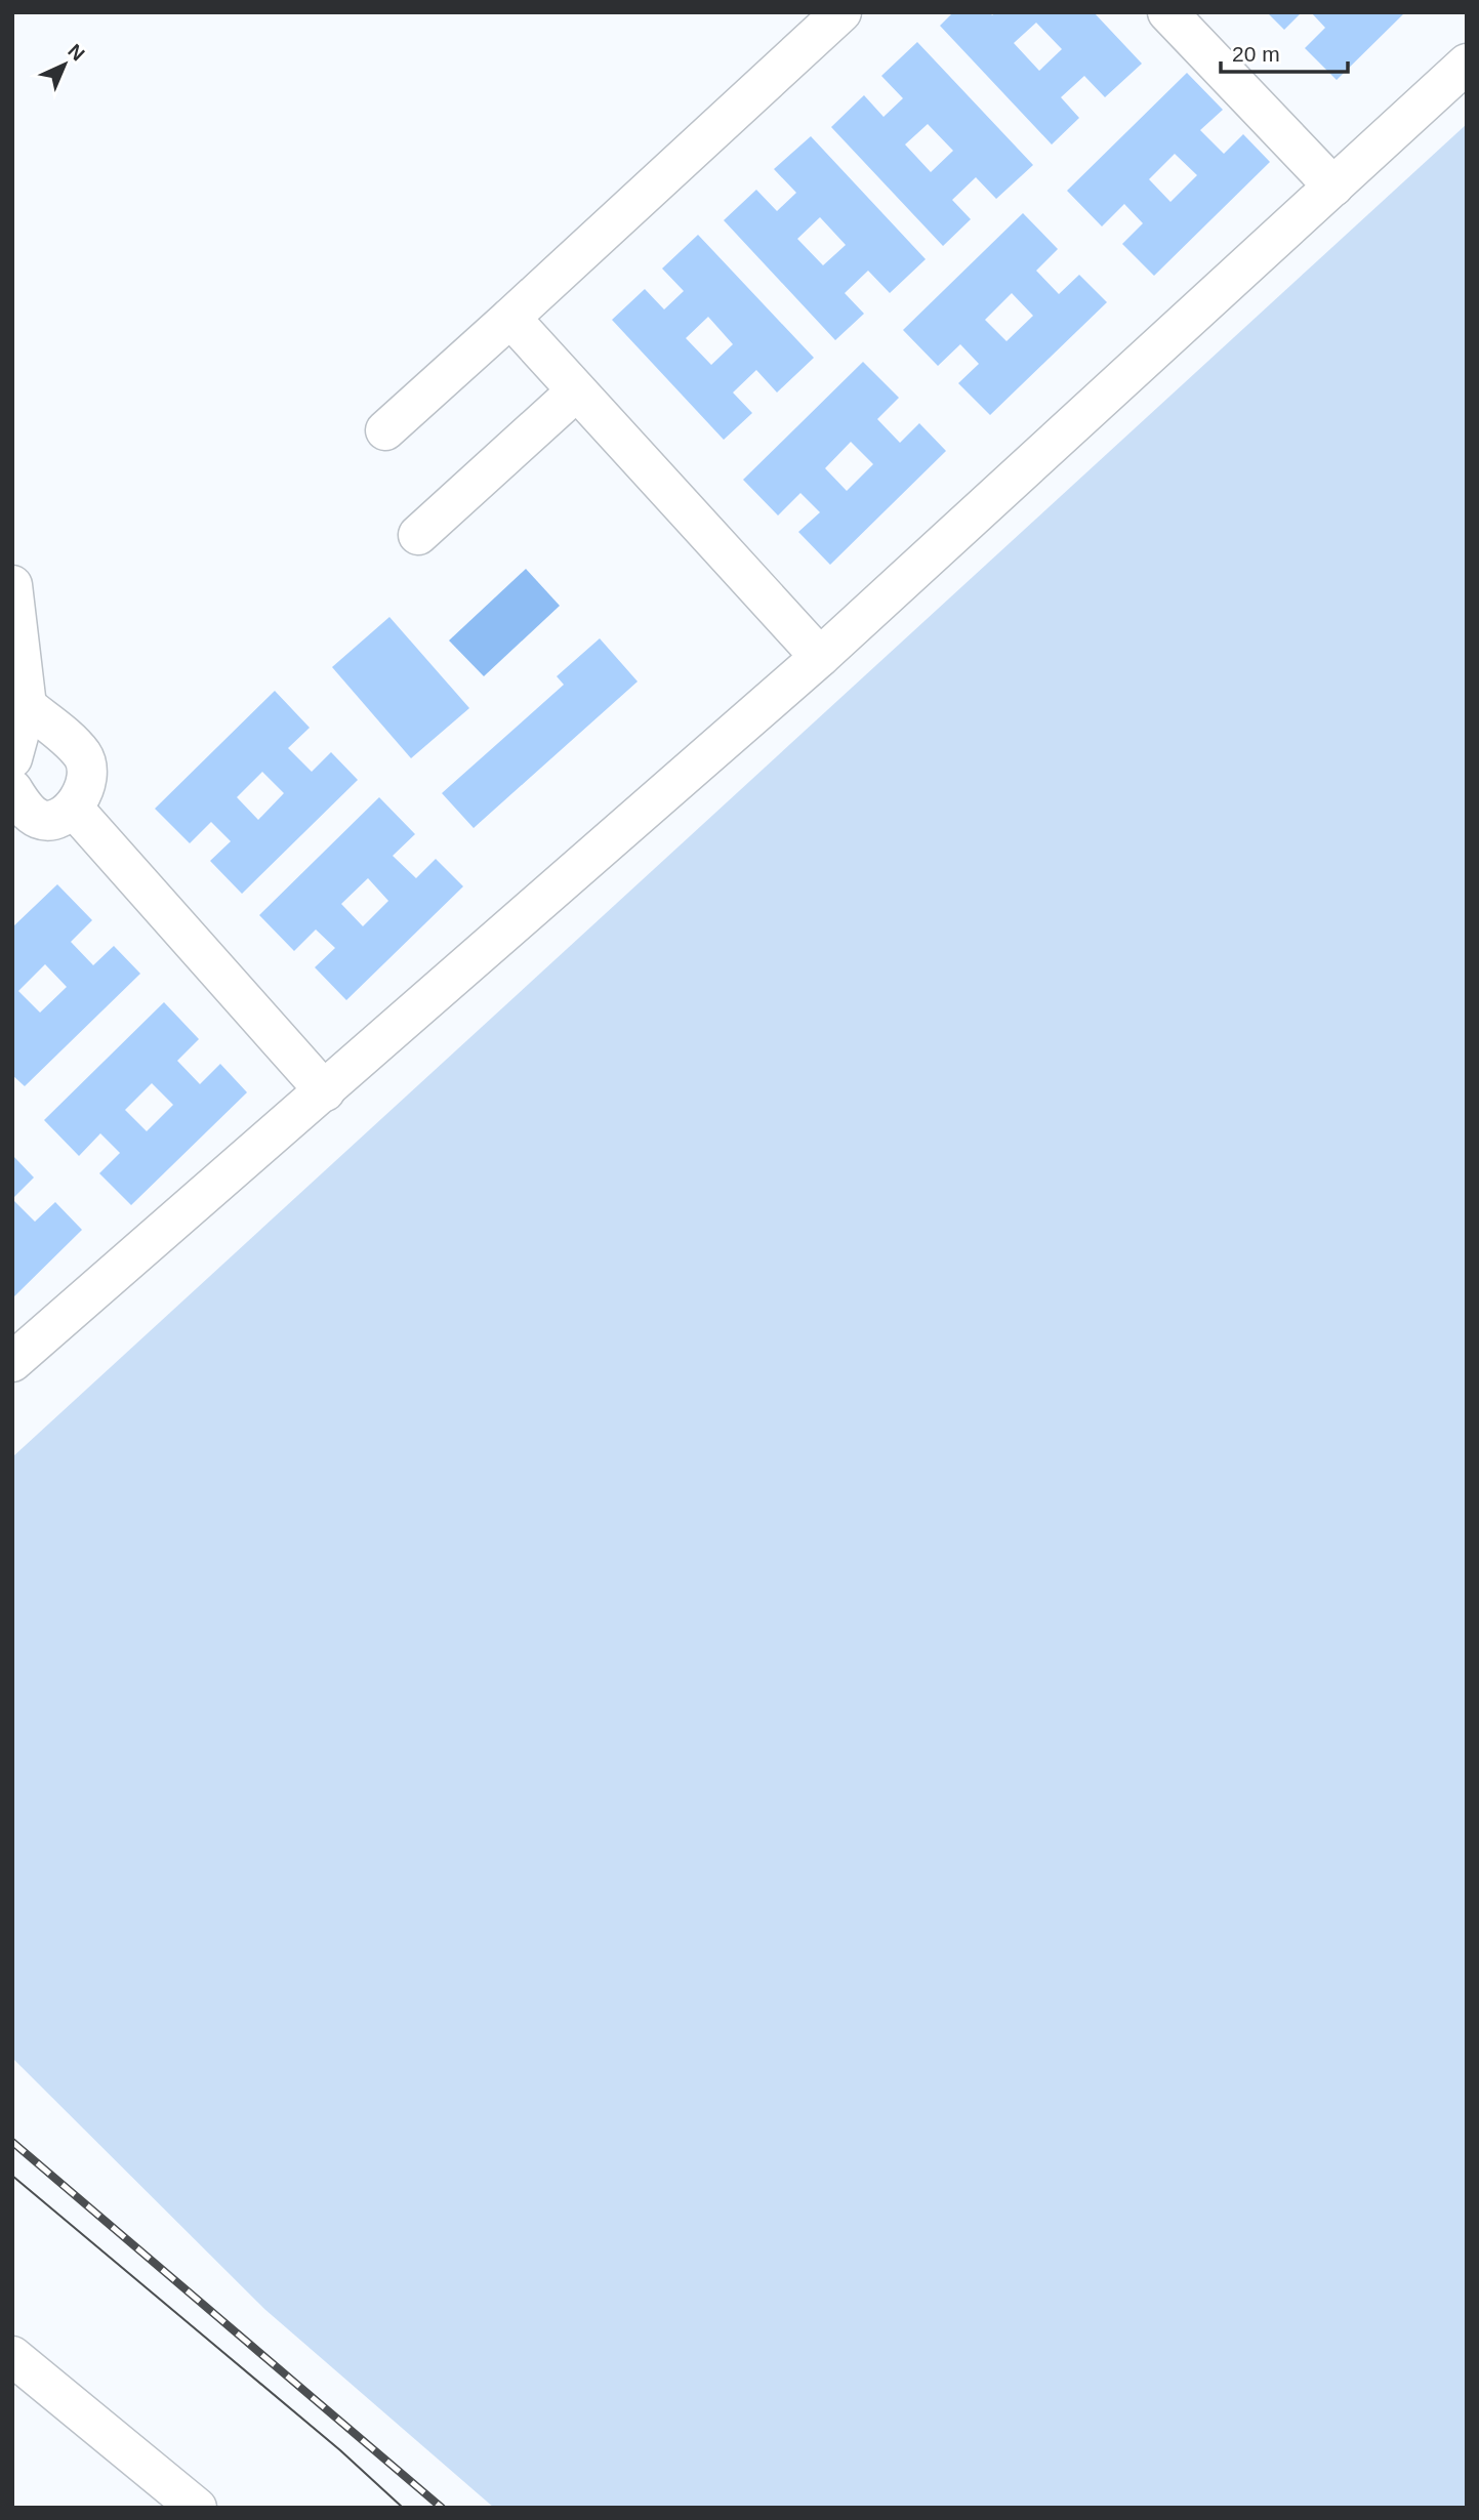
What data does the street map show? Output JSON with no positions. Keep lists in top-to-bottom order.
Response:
{
  "scale_bar": "20 m",
  "north": "top right"
}
